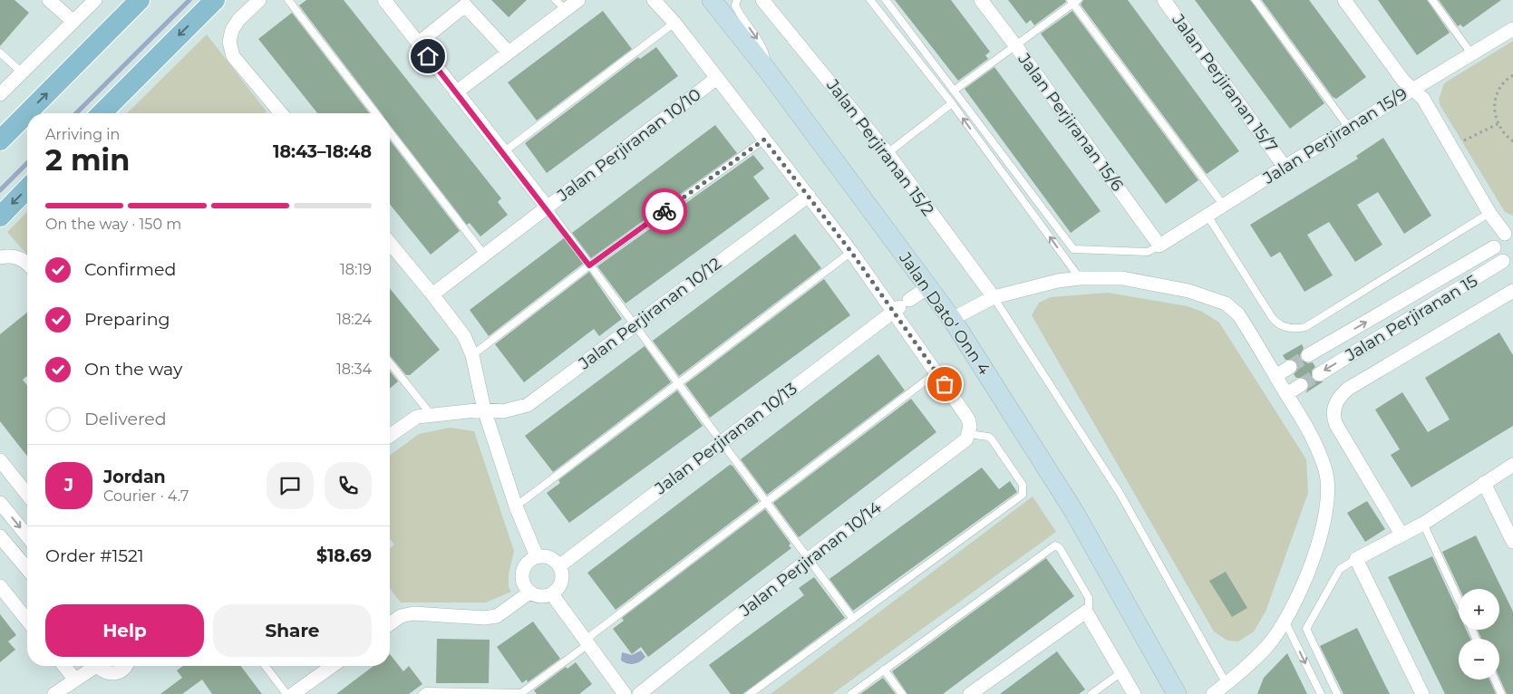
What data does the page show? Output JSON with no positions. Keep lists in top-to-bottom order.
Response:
{
  "streets": {
    "main road": ["Jalan Dato' Onn 4"],
    "street": [
      "Jalan Perjiranan 15/7",
      "Jalan Perjiranan 15/6",
      "Jalan Perjiranan 15/9",
      "Jalan Perjiranan 10/10",
      "Jalan Perjiranan 15/2",
      "Jalan Perjiranan 10/12",
      "Jalan Perjiranan 15",
      "Jalan Perjiranan 10/13",
      "Jalan Perjiranan 10/14"
    ]
  },
  "crossings": [
    ["Jalan Perjiranan 15/7", "Jalan Perjiranan 15/9"],
    ["Jalan Perjiranan 15/6", "Jalan Perjiranan 15/9"],
    ["Jalan Dato' Onn 4", "Jalan Perjiranan 10/13"]
  ],
  "page": {
    "heading": ["2 min", "Arriving in", "18:43–18:48"],
    "panel": [
      "Jordan",
      "Courier · 4.7",
      "Order #1521",
      "$18.69"
    ],
    "bar": "On the way · 150 m",
    "list": [
      ["Confirmed", "18:19"],
      ["Preparing", "18:24"],
      ["On the way", "18:34"],
      "Delivered"
    ],
    "round": "J",
    "map_buttons": ["+", "−"],
    "buttons": ["Help", "Share"]
  }
}
